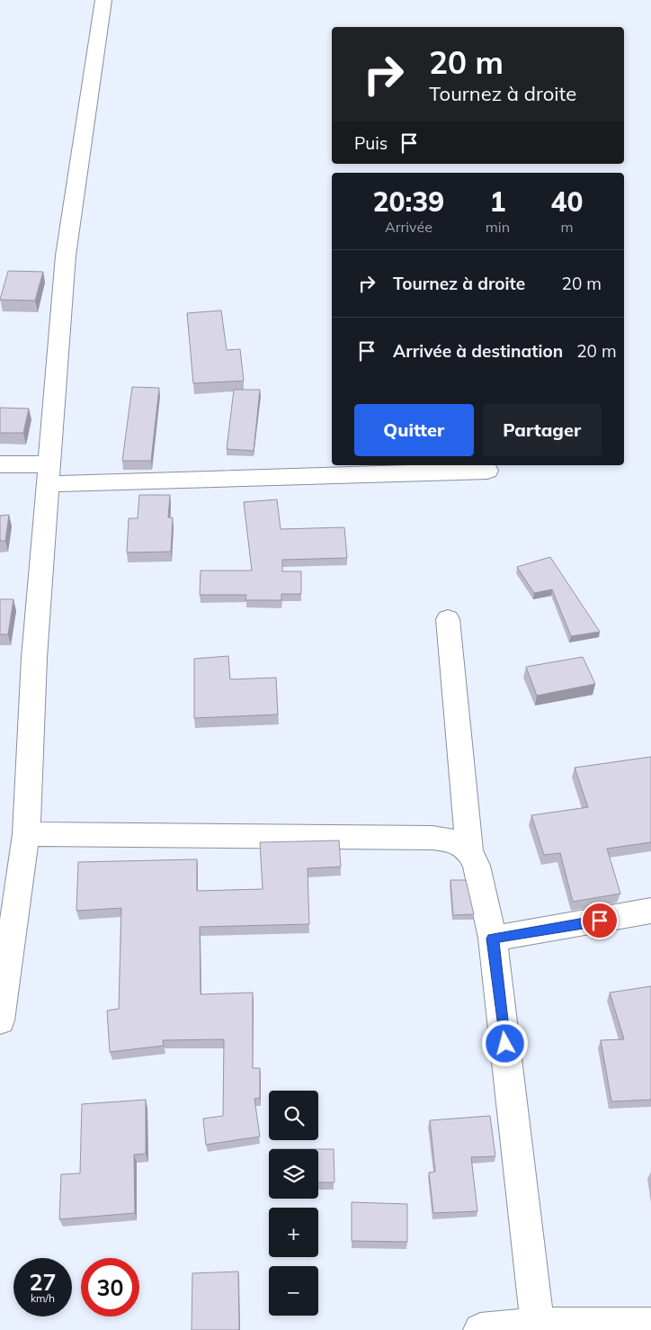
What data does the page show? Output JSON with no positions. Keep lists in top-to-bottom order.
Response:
{
  "page": {
    "turn": ["20 m", "Tournez à droite"],
    "then": "Puis",
    "eta": [
      "20:39",
      "Arrivée",
      "1",
      "min",
      "40",
      "m"
    ],
    "list": [
      {
        "name": "Tournez à droite",
        "value": "20 m"
      },
      {
        "name": "Arrivée à destination",
        "value": "20 m"
      }
    ],
    "buttons": ["Quitter", "Partager"],
    "map_buttons": ["+", "−"],
    "speed": "27 km/h",
    "limit": "30"
  }
}
